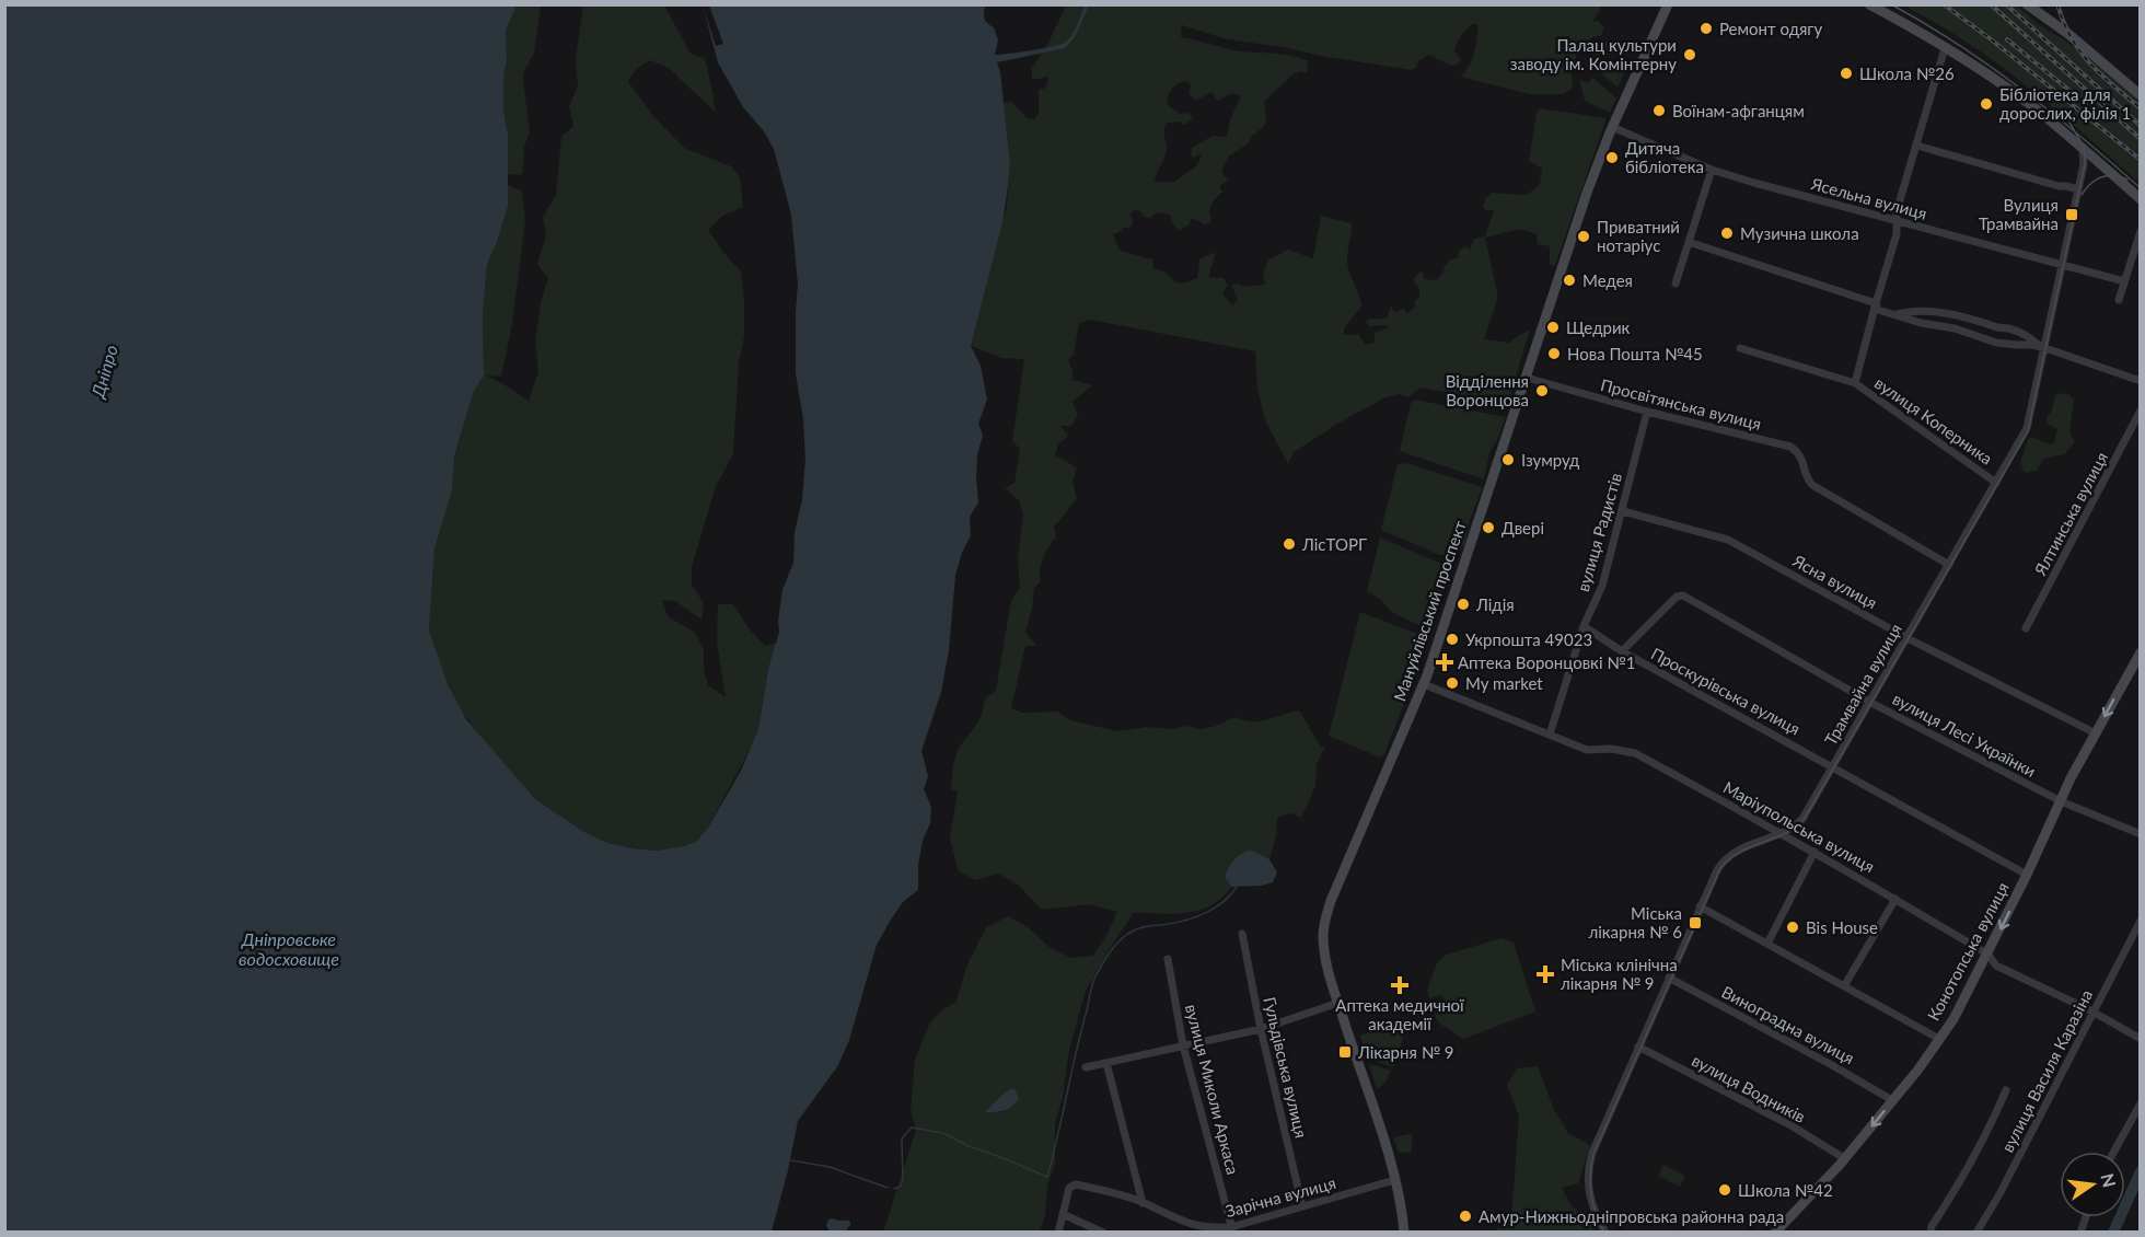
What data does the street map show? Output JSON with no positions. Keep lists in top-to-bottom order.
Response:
{
  "streets": {
    "main road": ["Мануйлівський проспект", "Конотопська вулиця"],
    "street": [
      "Ясельна вулиця",
      "Просвітянська вулиця",
      "вулиця Коперника",
      "Ялтинська вулиця",
      "вулиця Радистів",
      "Ясна вулиця",
      "Трамвайна вулиця",
      "Проскурівська вулиця",
      "вулиця Лесі Українки",
      "Маріупольська вулиця",
      "Виноградна вулиця",
      "Гульдівська вулиця",
      "вулиця Василя Каразіна",
      "вулиця Водників",
      "вулиця Миколи Аркаса",
      "Зарічна вулиця"
    ]
  },
  "crossings": [
    ["Ясельна вулиця", "Мануйлівський проспект"],
    ["Ясельна вулиця", "Трамвайна вулиця"],
    ["Просвітянська вулиця", "вулиця Радистів"],
    ["Просвітянська вулиця", "Мануйлівський проспект"],
    ["Просвітянська вулиця", "Трамвайна вулиця"],
    ["вулиця Коперника", "Трамвайна вулиця"],
    ["вулиця Радистів", "Ясна вулиця"],
    ["вулиця Радистів", "Проскурівська вулиця"],
    ["вулиця Радистів", "Маріупольська вулиця"],
    ["Ясна вулиця", "Трамвайна вулиця"],
    ["Ясна вулиця", "Конотопська вулиця"],
    ["Мануйлівський проспект", "Маріупольська вулиця"],
    ["Мануйлівський проспект", "Зарічна вулиця"],
    ["Трамвайна вулиця", "Проскурівська вулиця"],
    ["Трамвайна вулиця", "вулиця Лесі Українки"],
    ["Трамвайна вулиця", "Маріупольська вулиця"],
    ["Трамвайна вулиця", "Виноградна вулиця"],
    ["Трамвайна вулиця", "вулиця Водників"],
    ["Проскурівська вулиця", "вулиця Лесі Українки"],
    ["Проскурівська вулиця", "Конотопська вулиця"],
    ["вулиця Лесі Українки", "Конотопська вулиця"],
    ["Маріупольська вулиця", "Конотопська вулиця"],
    ["Маріупольська вулиця", "вулиця Василя Каразіна"],
    ["Конотопська вулиця", "Виноградна вулиця"],
    ["Конотопська вулиця", "вулиця Водників"],
    ["Гульдівська вулиця", "Зарічна вулиця"],
    ["вулиця Миколи Аркаса", "Зарічна вулиця"]
  ],
  "one_way": ["Конотопська вулиця"],
  "water": ["Дніпро", "Дніпровське водосховище"],
  "places": {
    "other": [
      "Ремонт одягу",
      "Палац культури заводу ім. Комінтерну",
      "Школа №26",
      "Бiблiотека для дорослих, фiлiя 1",
      "Воїнам-афганцям",
      "Дитяча бібліотека",
      "Музична школа",
      "Приватний нотаріус",
      "Медея",
      "Щедрик",
      "Нова Пошта №45",
      "Відділення Воронцова",
      "Ізумруд",
      "Двері",
      "ЛісТОРГ",
      "Лідія",
      "Укрпошта 49023",
      "My market",
      "Bis House",
      "Школа №42",
      "Амур-Нижньодніпровська районна рада"
    ],
    "transit": ["Вулиця Трамвайна", "Міська лікарня № 6", "Лікарня № 9"],
    "health": ["Аптека Воронцовкі №1", "Міська клінічна лікарня № 9", "Аптека медичної академії"]
  },
  "north": "right"
}
